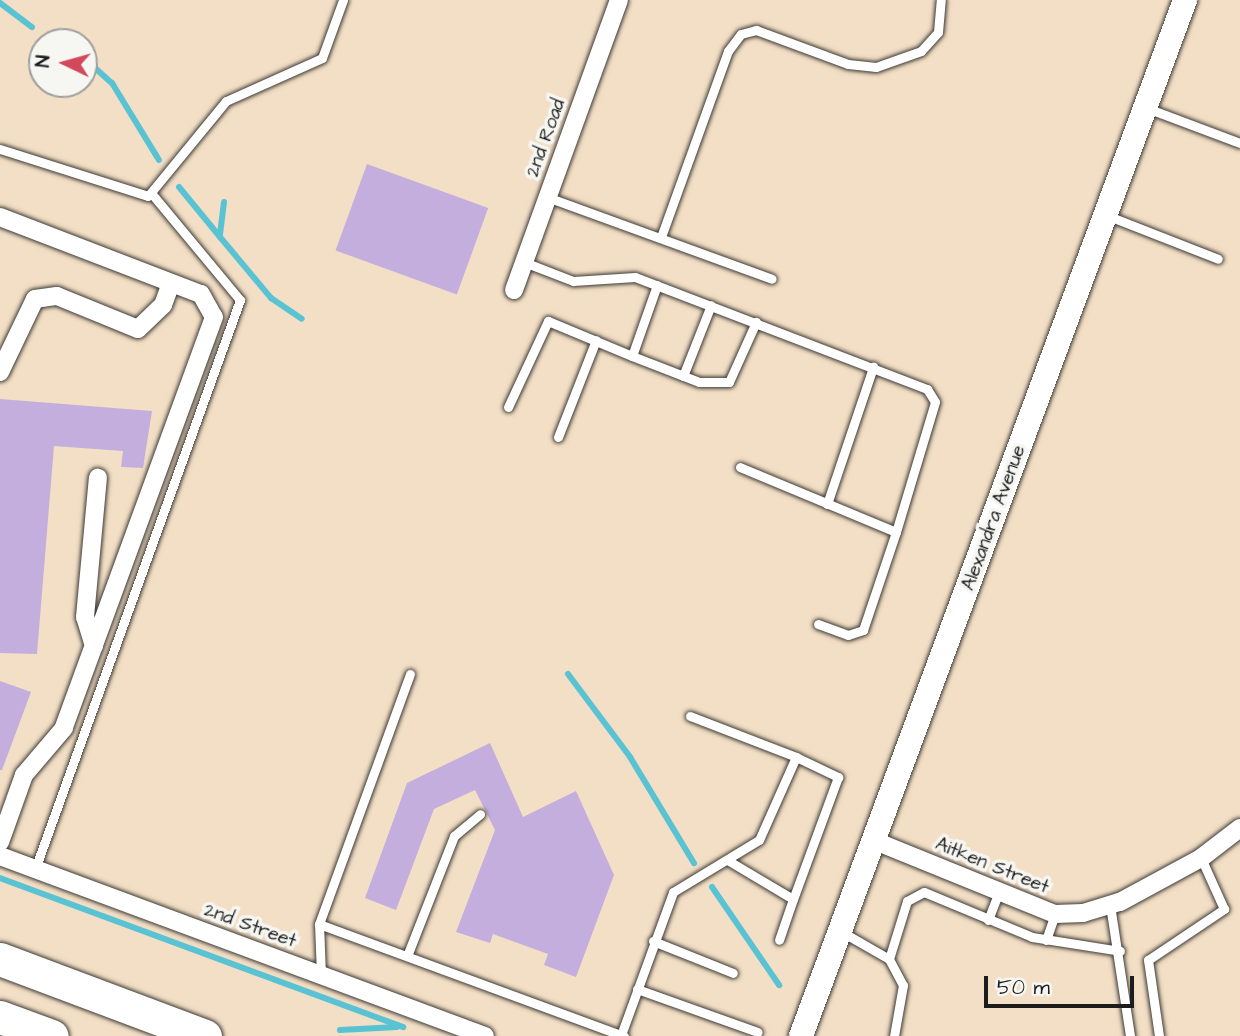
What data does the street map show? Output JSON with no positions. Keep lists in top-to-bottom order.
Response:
{
  "streets": {
    "main road": ["Alexandra Avenue"],
    "street": ["2nd Road", "Aitken Street", "2nd Street"]
  },
  "crossings": [
    ["Alexandra Avenue", "Aitken Street"]
  ],
  "scale_bar": "50 m",
  "north": "left"
}
